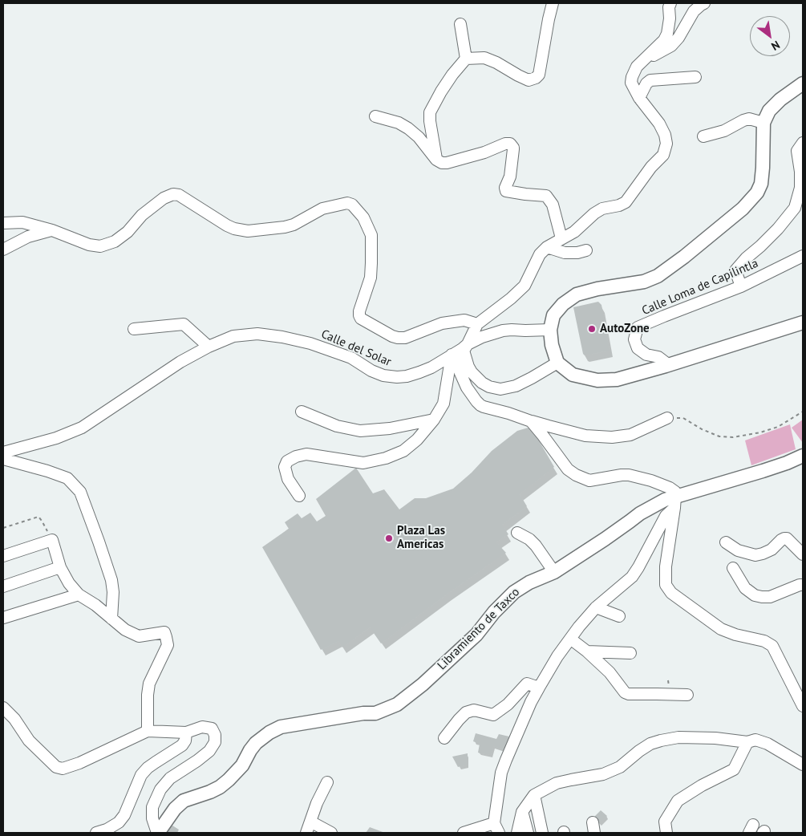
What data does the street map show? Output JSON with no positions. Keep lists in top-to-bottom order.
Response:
{
  "streets": {
    "main road": ["Libramiento de Taxco"],
    "street": ["Calle Loma de Capilintla", "Calle del Solar"]
  },
  "places": ["AutoZone", "Plaza Las Americas"],
  "north": "bottom right"
}
